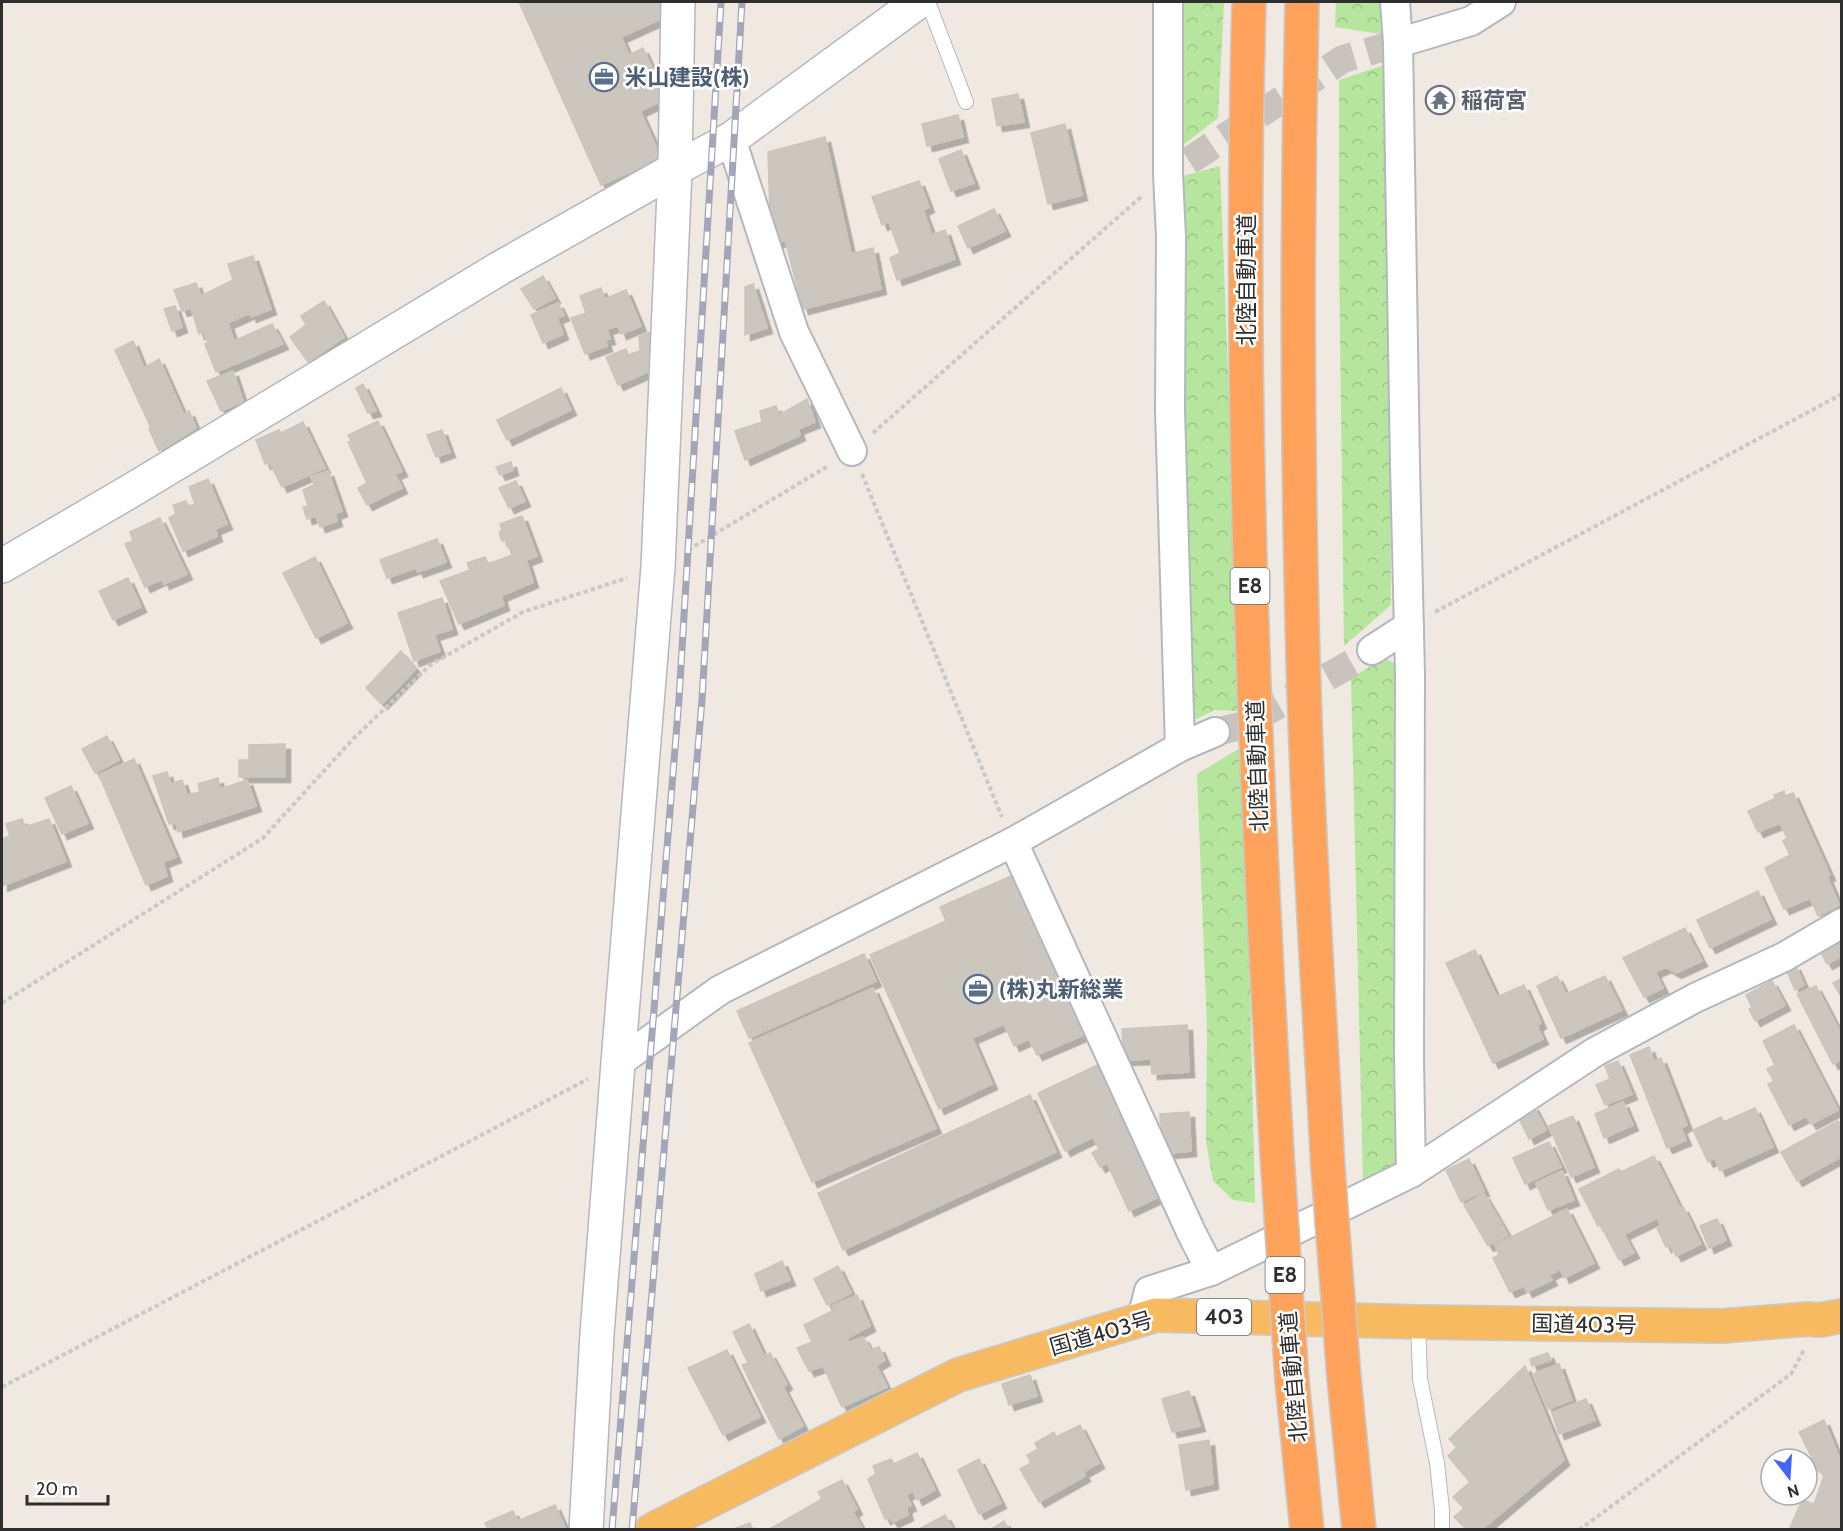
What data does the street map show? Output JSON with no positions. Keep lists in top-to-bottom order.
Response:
{
  "streets": {
    "highway": [
      "北陸自動車道",
      "E8",
      "403",
      "国道403号"
    ]
  },
  "places": {
    "office": ["米山建設(株)", "(株)丸新総業"],
    "temple": ["稲荷宮"]
  },
  "scale_bar": "20 m",
  "north": "bottom"
}
